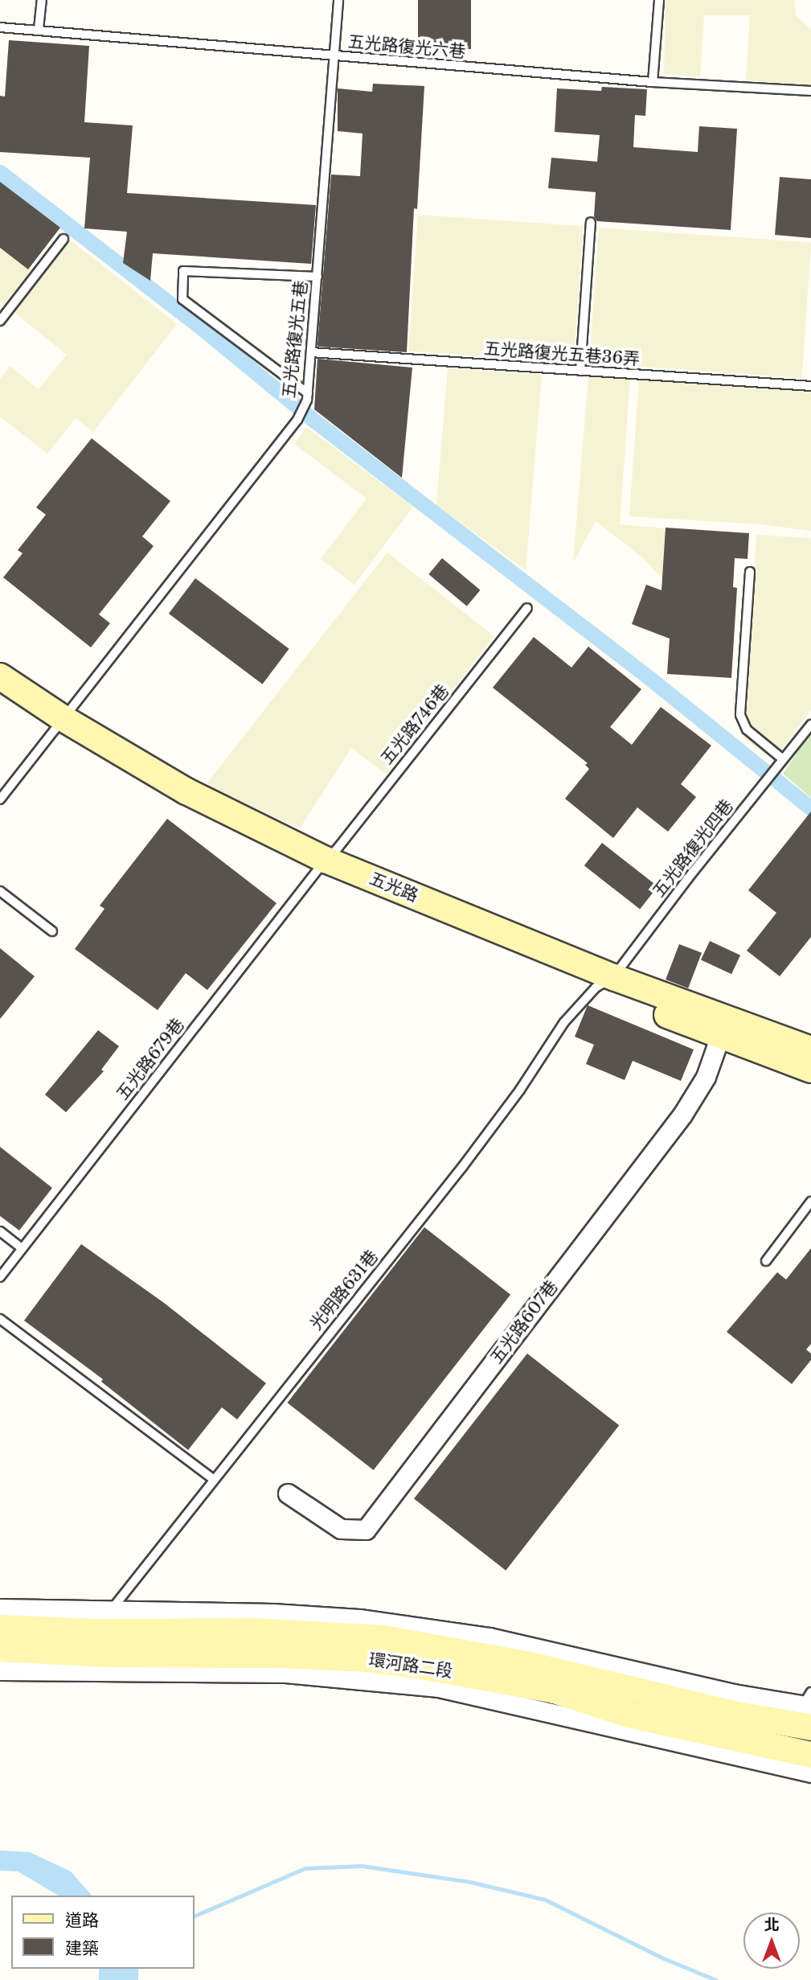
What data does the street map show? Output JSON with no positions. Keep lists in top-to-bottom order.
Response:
{
  "streets": {
    "street": ["五光路", "五光路607巷", "環河路二段"],
    "lane": [
      "五光路復光六巷",
      "五光路復光五巷",
      "五光路復光五巷36弄",
      "五光路746巷",
      "五光路復光四巷",
      "五光路679巷",
      "光明路631巷"
    ]
  },
  "crossings": [
    ["五光路復光六巷", "五光路復光五巷"],
    ["五光路復光五巷", "五光路復光五巷36弄"],
    ["五光路復光五巷", "五光路"],
    ["五光路746巷", "五光路"],
    ["五光路746巷", "五光路679巷"],
    ["五光路復光四巷", "五光路"],
    ["五光路復光四巷", "光明路631巷"],
    ["五光路", "五光路679巷"],
    ["五光路", "光明路631巷"],
    ["五光路", "五光路607巷"],
    ["光明路631巷", "環河路二段"]
  ],
  "legend": ["道路", "建築"],
  "north": "top"
}
